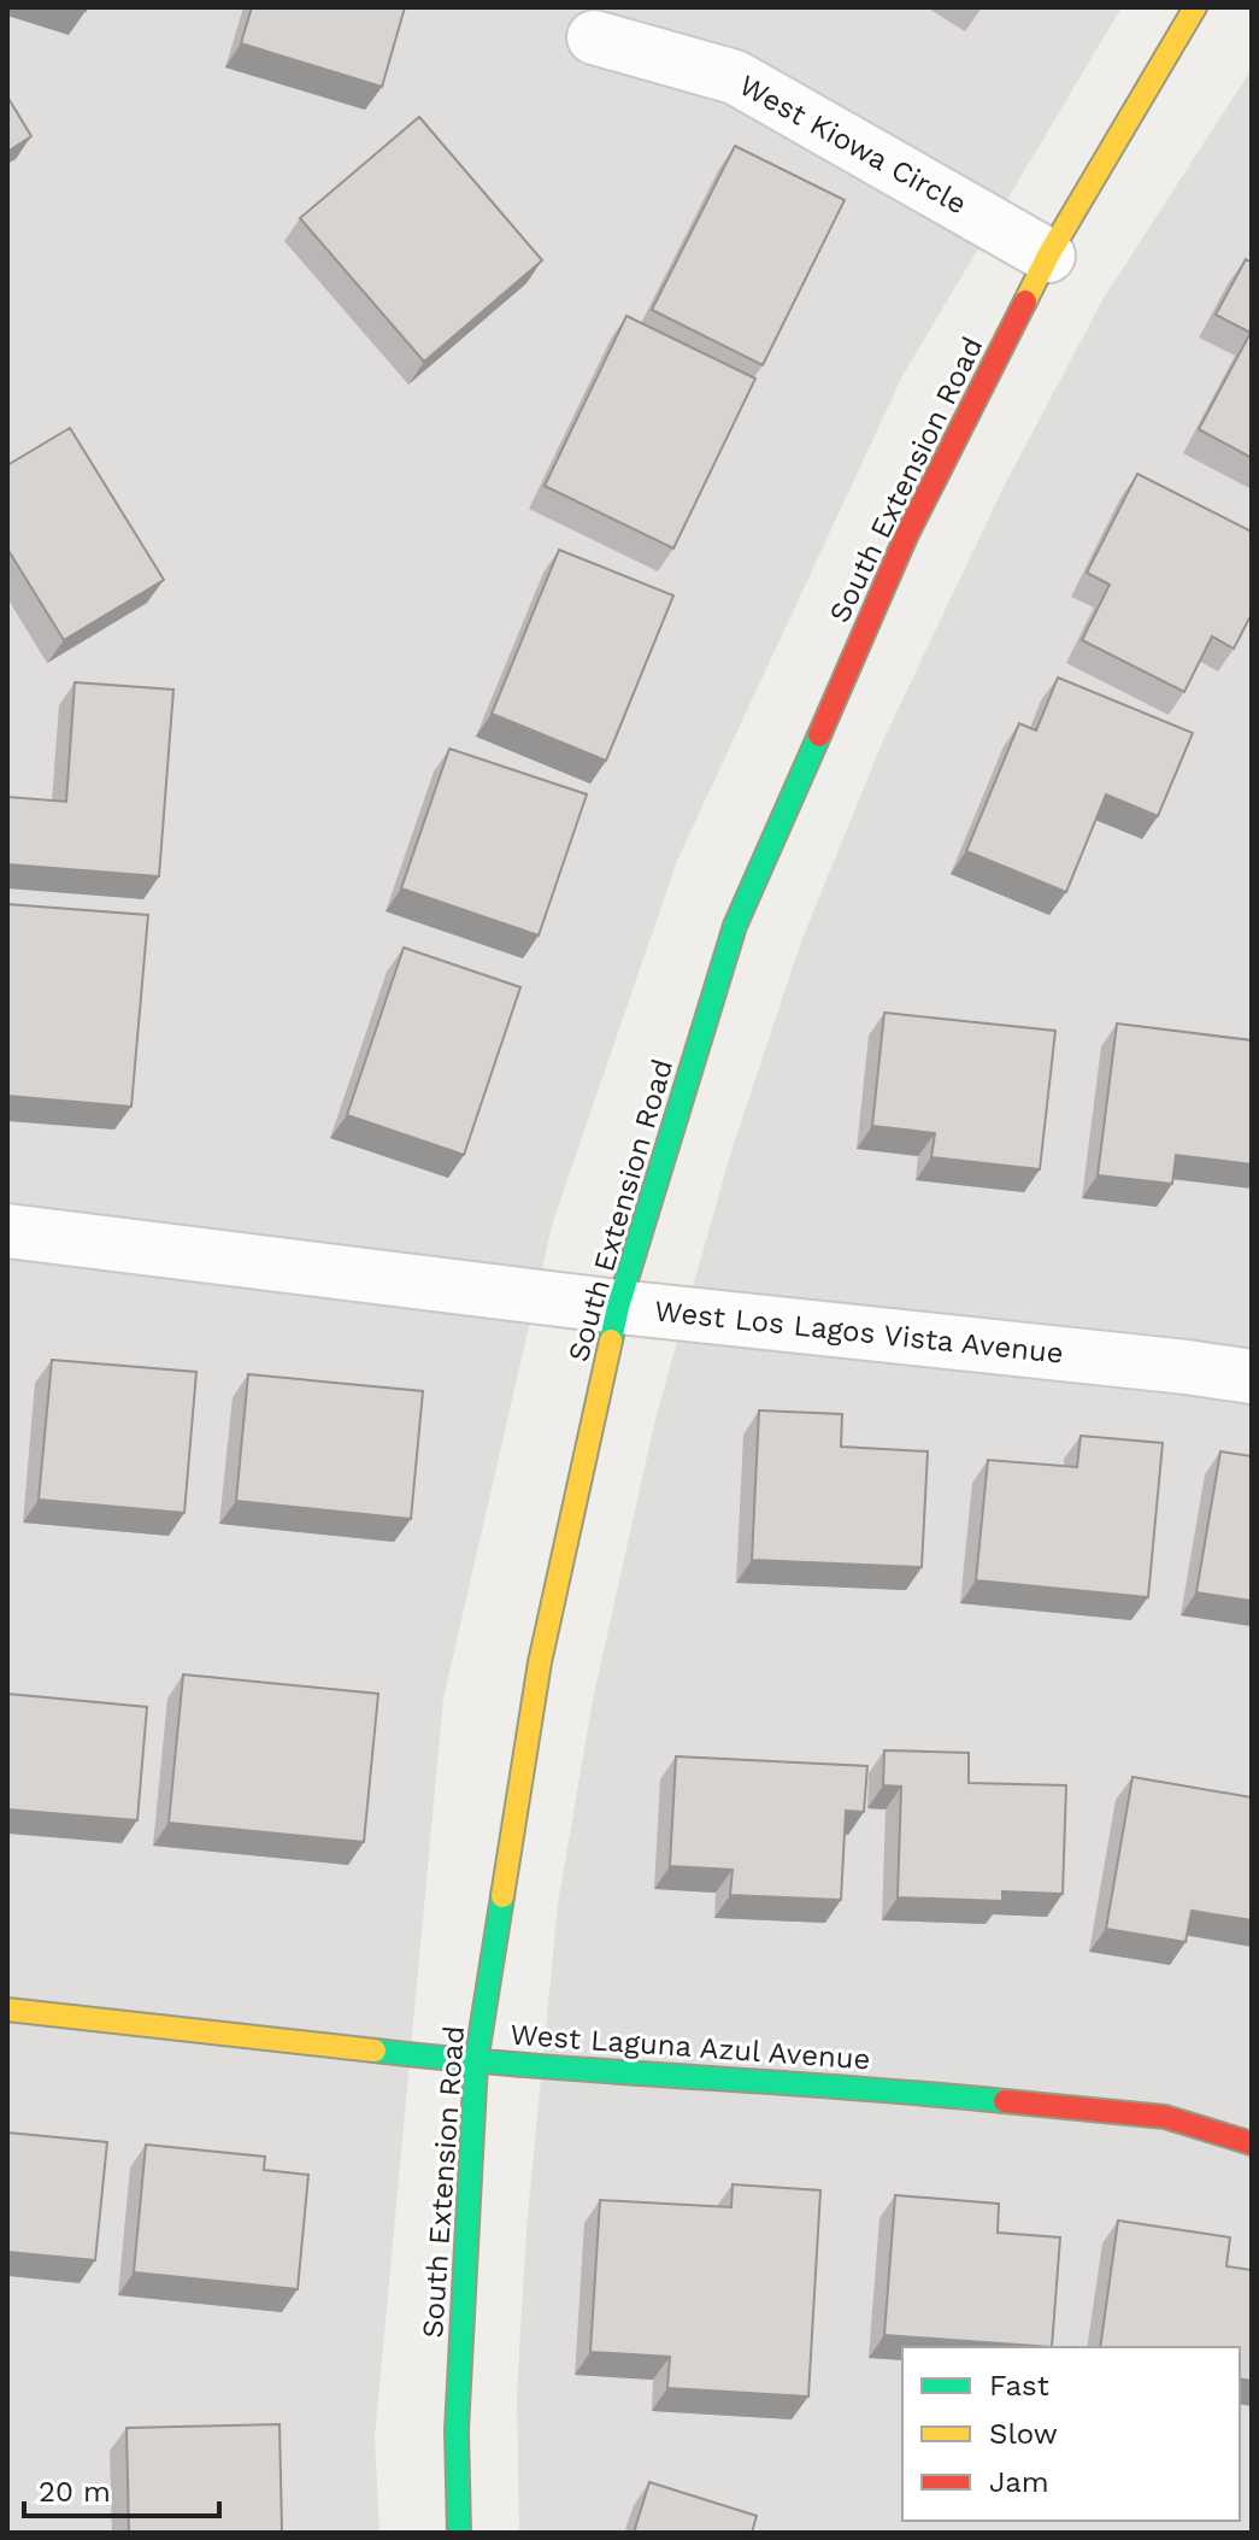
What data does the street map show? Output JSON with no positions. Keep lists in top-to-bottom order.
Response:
{
  "streets": {
    "street": [
      "West Kiowa Circle",
      "South Extension Road",
      "West Los Lagos Vista Avenue",
      "West Laguna Azul Avenue"
    ]
  },
  "crossings": [
    ["West Kiowa Circle", "South Extension Road"],
    ["South Extension Road", "West Los Lagos Vista Avenue"],
    ["South Extension Road", "West Laguna Azul Avenue"]
  ],
  "legend": ["Fast", "Slow", "Jam"],
  "scale_bar": "20 m"
}
